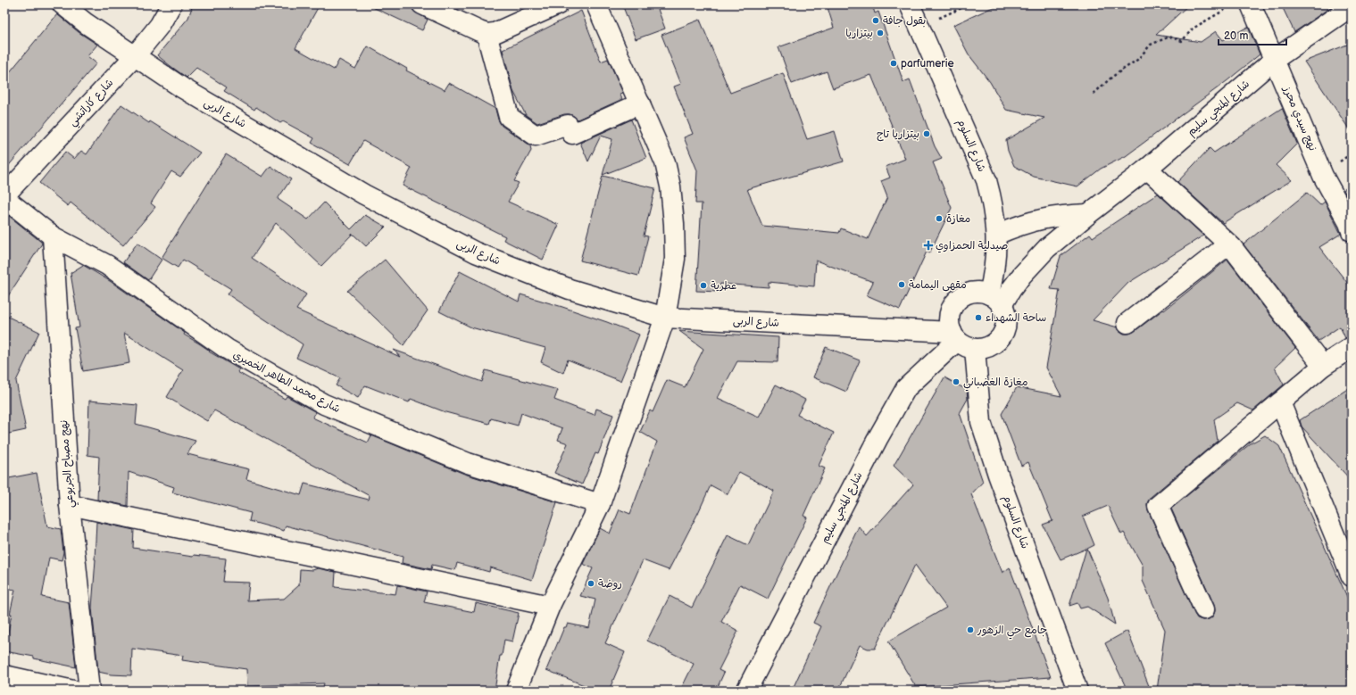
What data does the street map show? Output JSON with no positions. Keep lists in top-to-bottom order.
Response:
{
  "streets": {
    "street": [
      "شارع كاراتشي",
      "شارع المنجي سليم",
      "شارع الربى",
      "نهج سيدي محرز",
      "شارع السلوم",
      "شارع محمد الطاهر الخميري",
      "نهج مصباح الجربوعي"
    ]
  },
  "crossings": [
    ["شارع كاراتشي", "شارع الربى"],
    ["شارع كاراتشي", "شارع محمد الطاهر الخميري"],
    ["شارع المنجي سليم", "شارع الربى"],
    ["شارع المنجي سليم", "نهج سيدي محرز"],
    ["شارع المنجي سليم", "شارع السلوم"],
    ["شارع الربى", "شارع السلوم"],
    ["شارع محمد الطاهر الخميري", "نهج مصباح الجربوعي"]
  ],
  "places": {
    "other": [
      "بقول جافة",
      "بيتزاريا",
      "parfumerie",
      "بيتزاريا تاج",
      "مغازة",
      "مقهى اليمامة",
      "عطرية",
      "ساحة الشهداء",
      "مغازة الغضباني",
      "روضة",
      "جامع حي الزهور"
    ],
    "health": ["صيدلية الحمزاوي"]
  },
  "scale_bar": "20 m"
}
